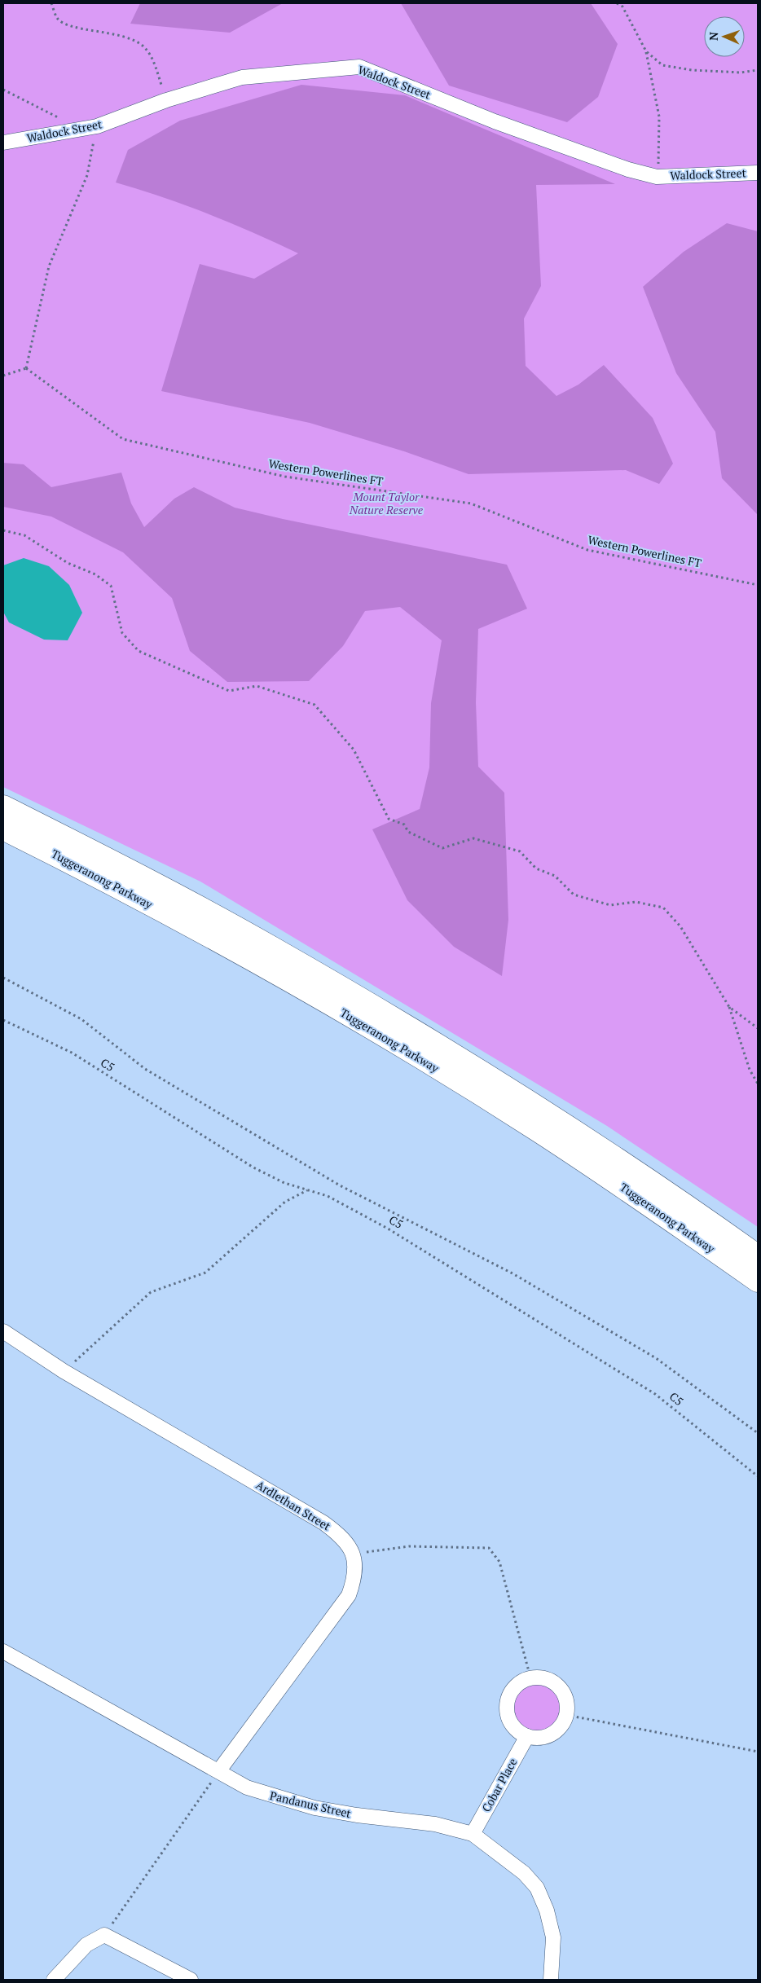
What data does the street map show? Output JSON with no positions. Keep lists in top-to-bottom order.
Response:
{
  "streets": {
    "highway": ["Tuggeranong Parkway"],
    "street": [
      "Waldock Street",
      "Ardlethan Street",
      "Cobar Place",
      "Pandanus Street"
    ],
    "path": ["Western Powerlines FT", "C5"]
  },
  "crossings": [
    ["Cobar Place", "Pandanus Street"]
  ],
  "parks": ["Mount Taylor Nature Reserve"],
  "north": "left"
}
